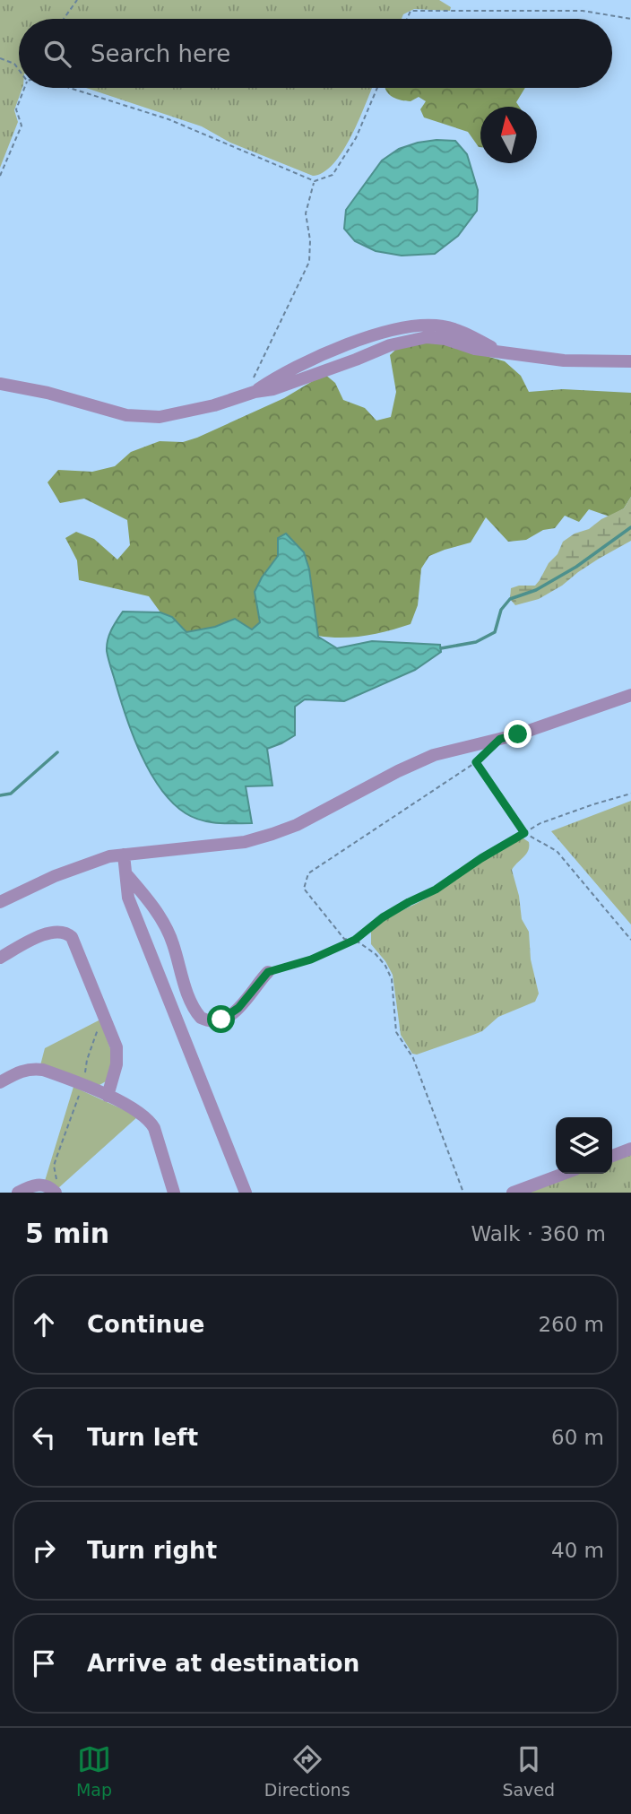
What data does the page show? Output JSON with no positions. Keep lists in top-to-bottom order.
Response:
{
  "north": "top",
  "page": {
    "search": "Search here",
    "heading": ["5 min", "Walk · 360 m"],
    "list": [
      ["Continue", "260 m"],
      ["Turn left", "60 m"],
      ["Turn right", "40 m"],
      "Arrive at destination"
    ],
    "nav": ["Map", "Directions", "Saved"]
  }
}
